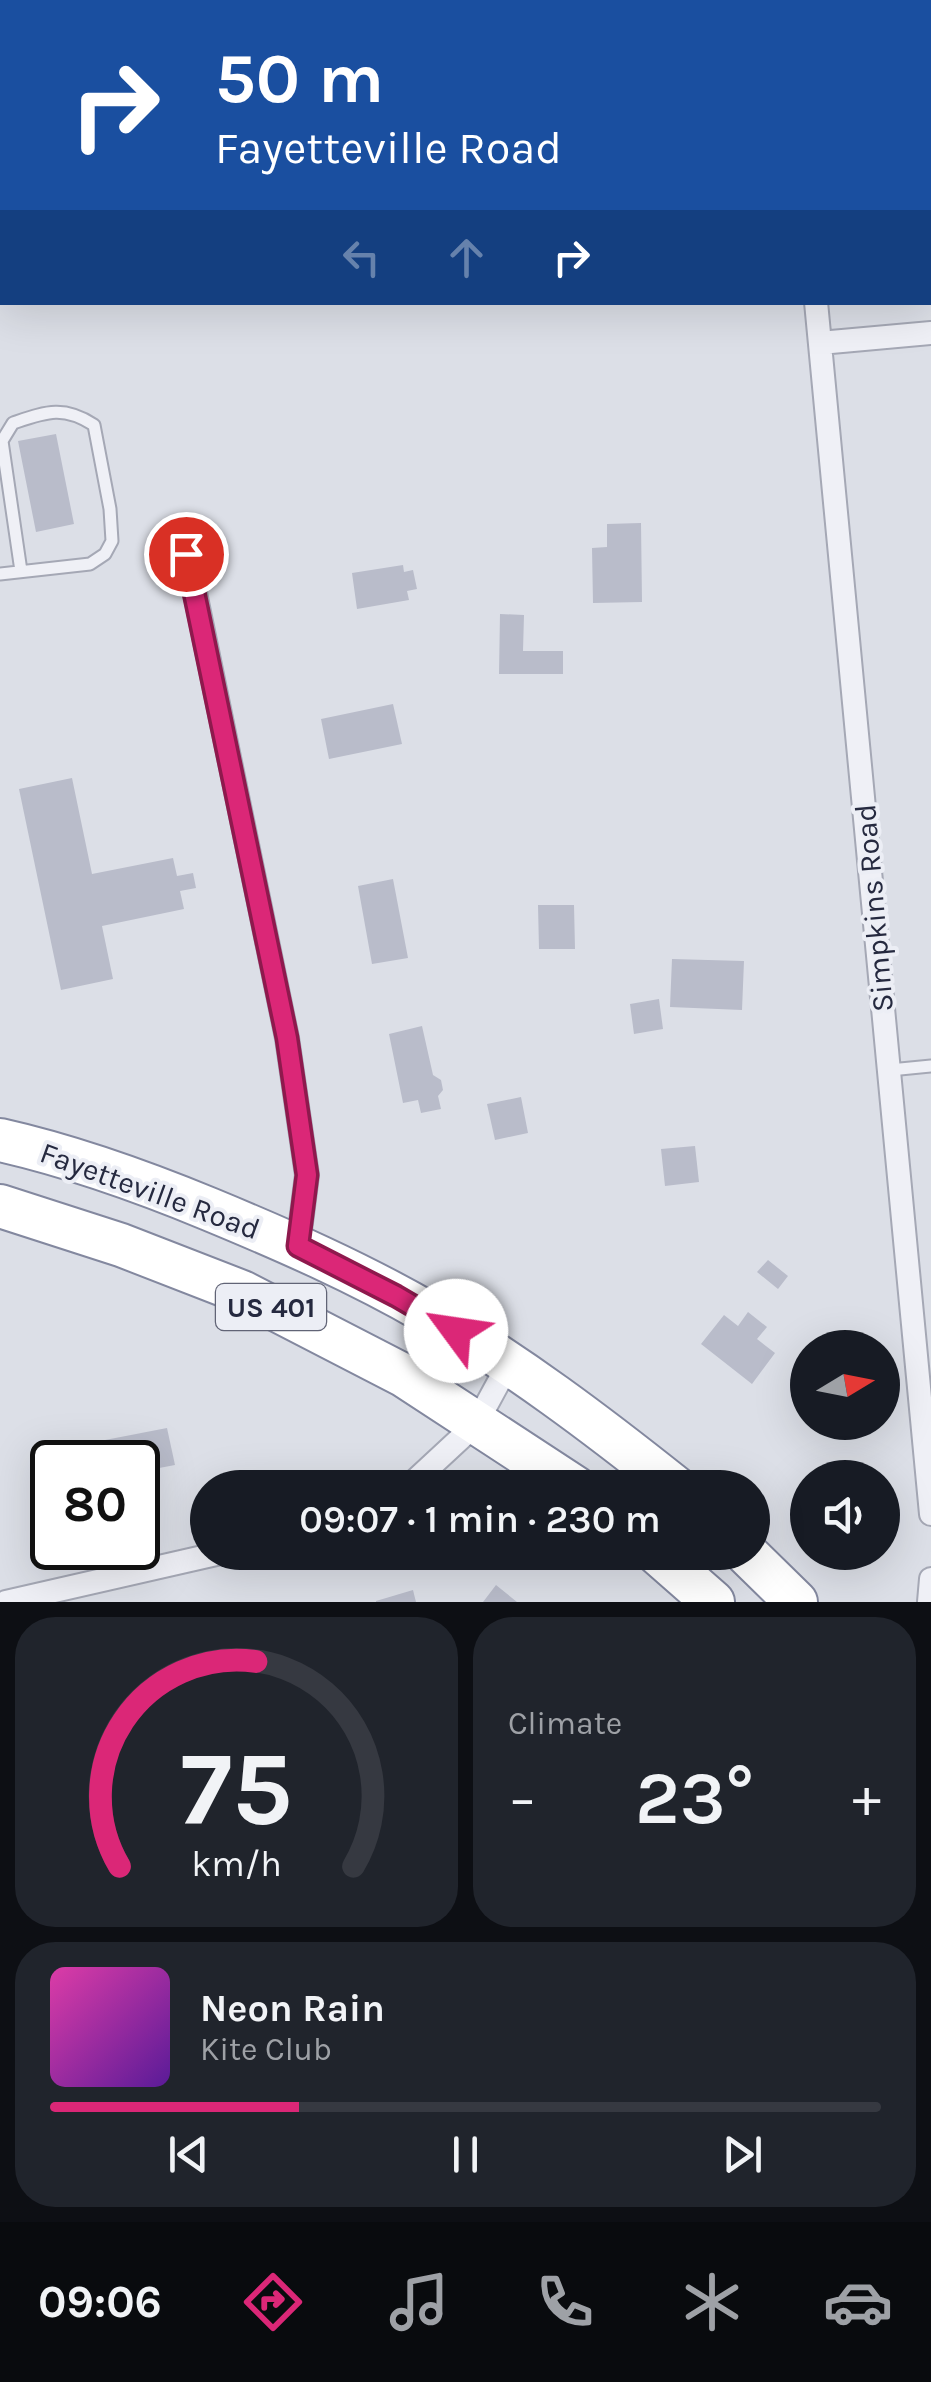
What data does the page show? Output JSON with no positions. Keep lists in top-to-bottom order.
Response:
{
  "streets": {
    "highway": ["Fayetteville Road", "US 401"],
    "street": ["Simpkins Road"]
  },
  "north": "right",
  "page": {
    "turn": ["50 m", "Fayetteville Road"],
    "limit": "80",
    "trip": "09:07 · 1 min · 230 m",
    "tile": "Climate",
    "heat": ["−", "23°", "+"],
    "song": ["Neon Rain", "Kite Club"],
    "tabs": "09:06",
    "gauge": ["75", "km/h"]
  }
}
